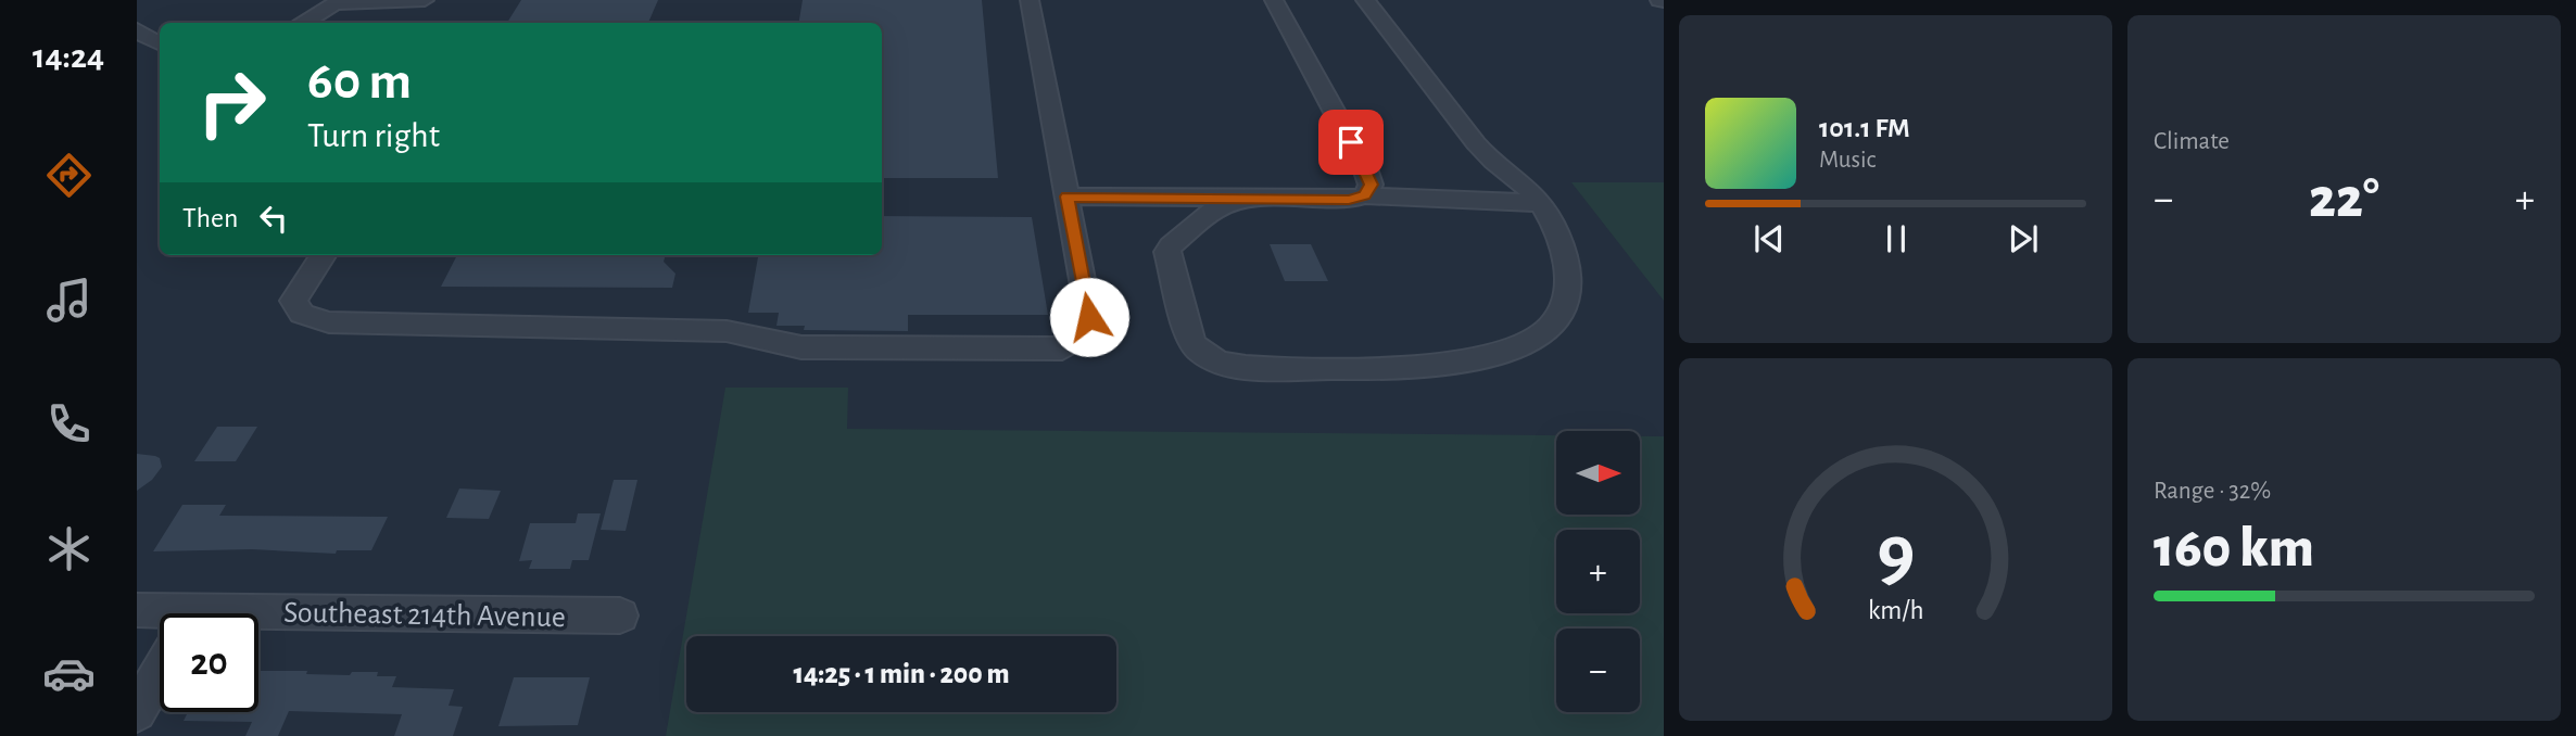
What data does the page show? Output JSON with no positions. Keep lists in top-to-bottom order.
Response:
{
  "streets": {
    "street": ["Southeast 214th Avenue"]
  },
  "north": "right",
  "page": {
    "tabs": "14:24",
    "tile": [
      "Climate",
      ["Range · 32%", "160 km"]
    ],
    "turn": ["60 m", "Turn right"],
    "song": ["101.1 FM", "Music"],
    "heat": ["−", "22°", "+"],
    "then": "Then",
    "map_buttons": ["+", "−"],
    "limit": "20",
    "trip": "14:25 · 1 min · 200 m",
    "gauge": ["9", "km/h"]
  }
}
